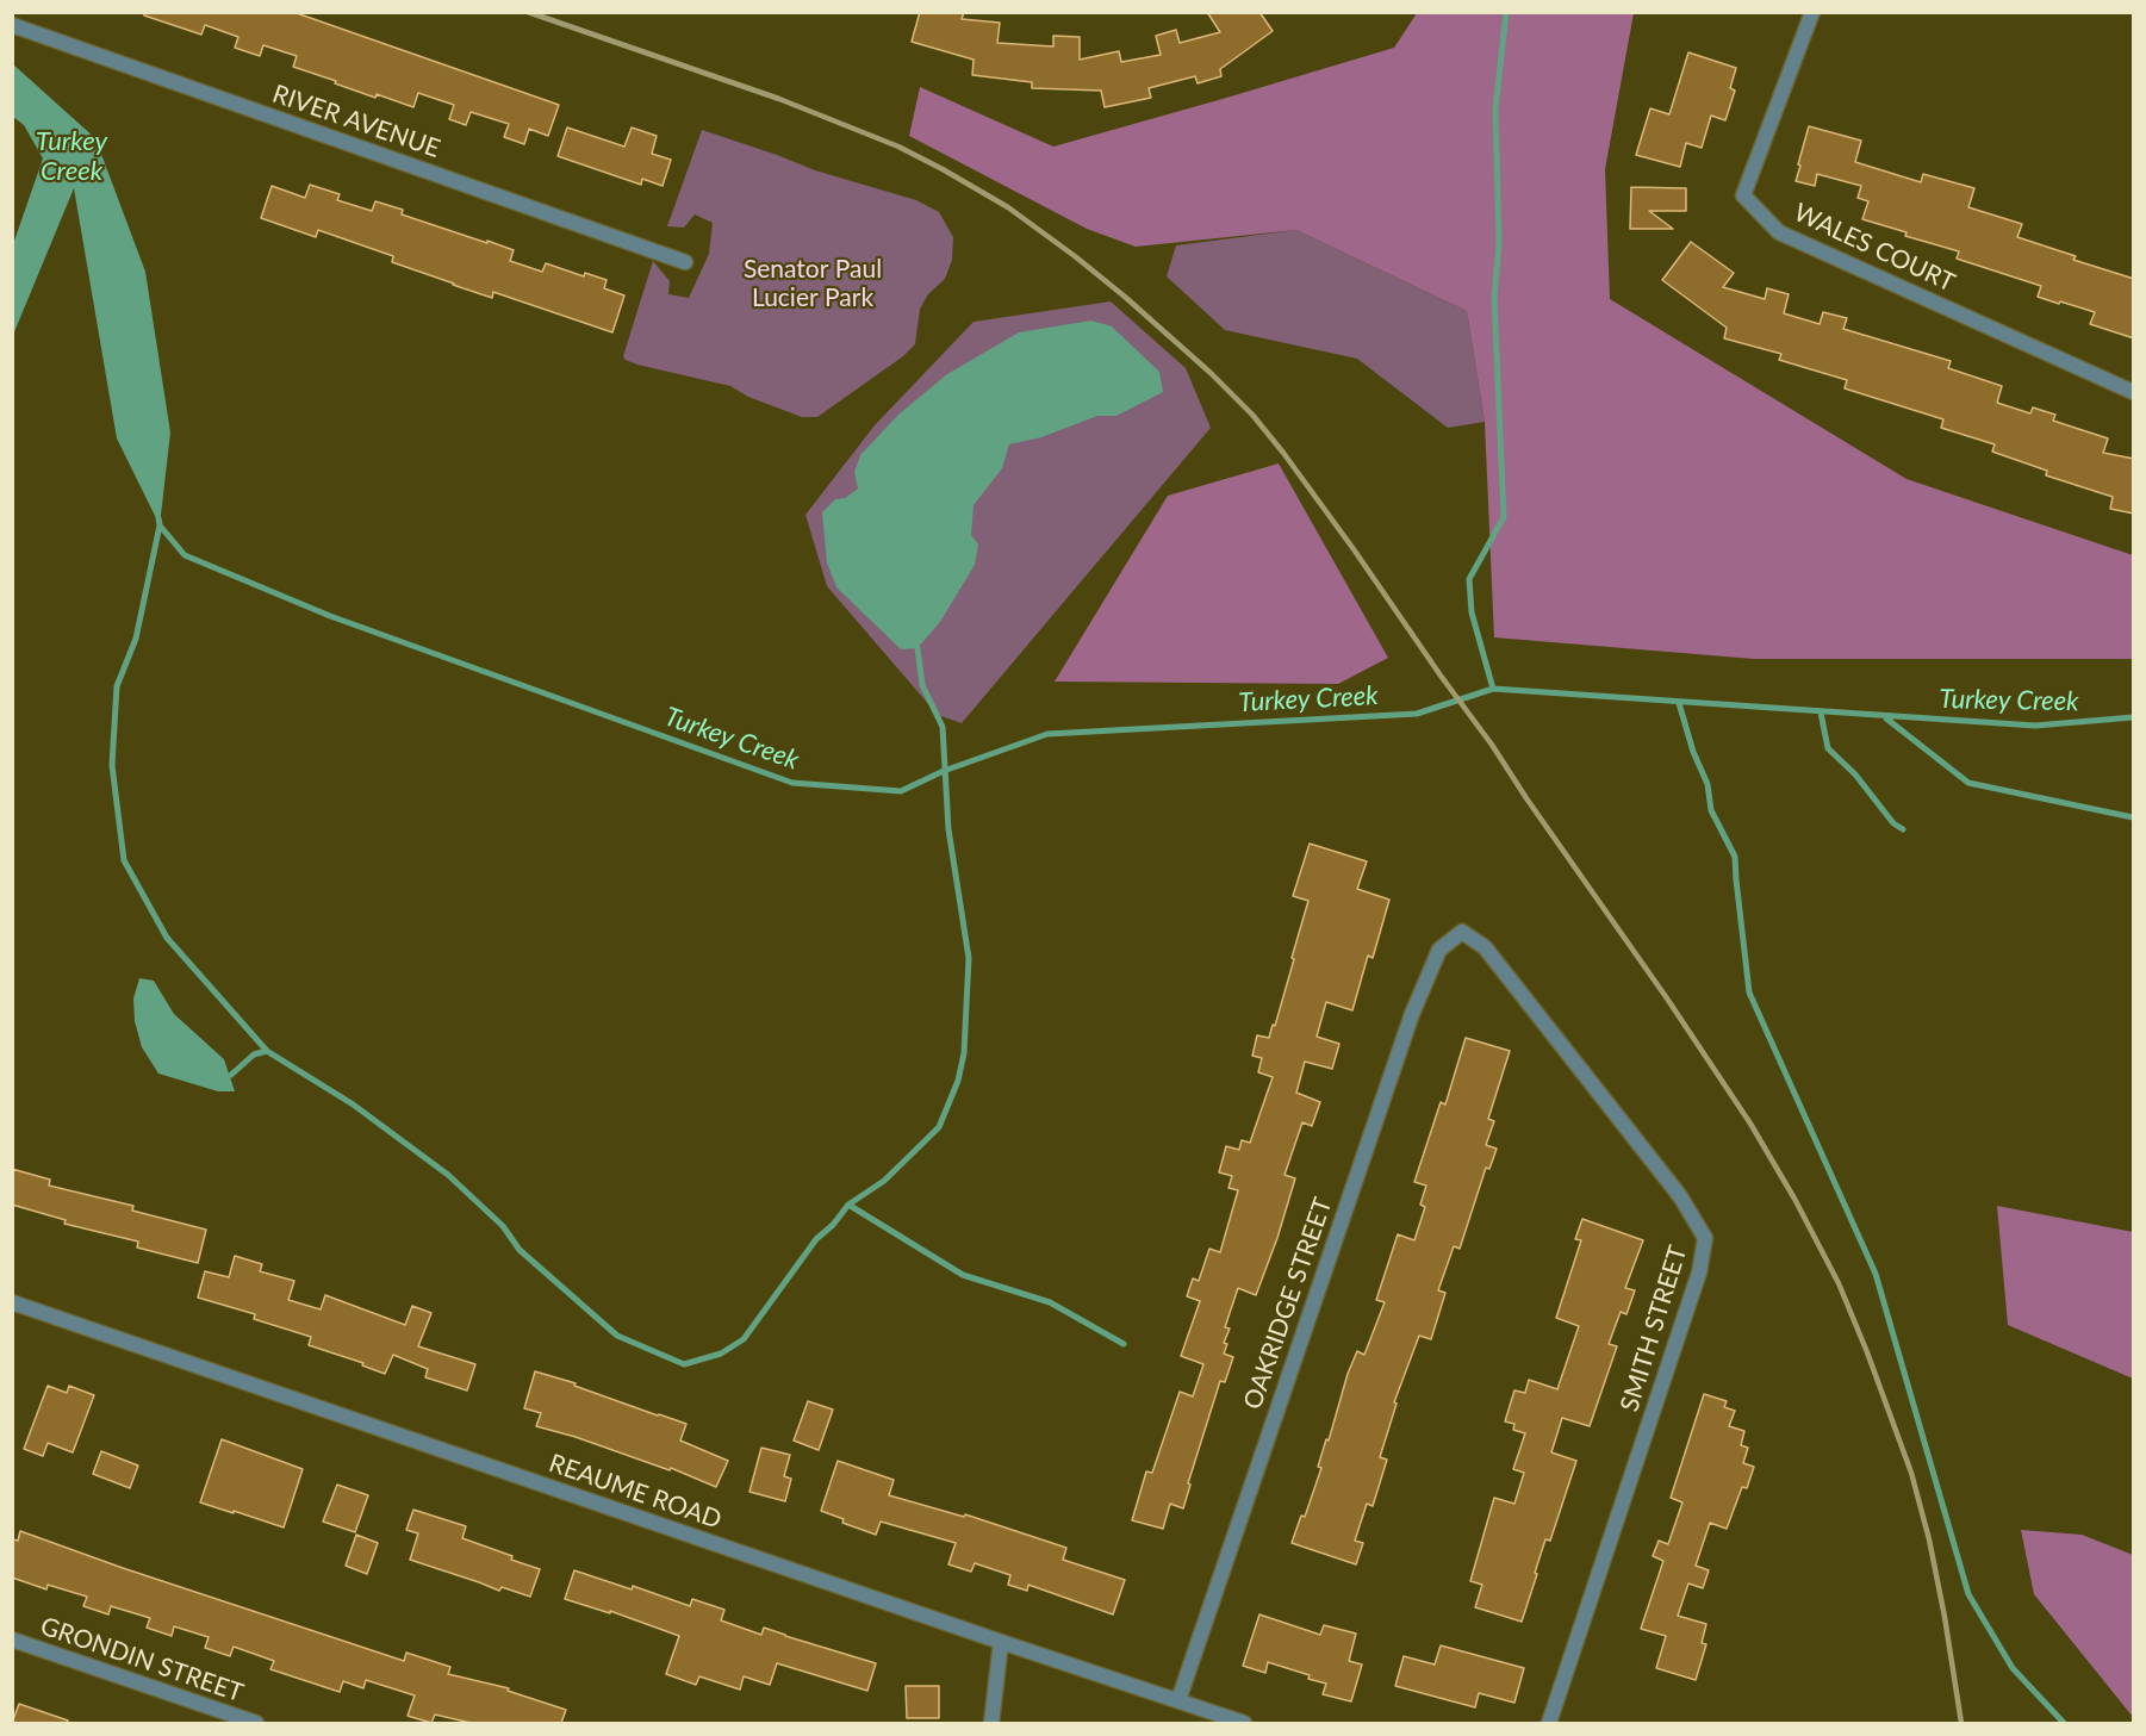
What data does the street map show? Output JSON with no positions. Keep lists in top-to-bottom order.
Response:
{
  "streets": {
    "street": [
      "RIVER AVENUE",
      "WALES COURT",
      "OAKRIDGE STREET",
      "SMITH STREET",
      "REAUME ROAD",
      "GRONDIN STREET"
    ]
  },
  "crossings": [
    ["OAKRIDGE STREET", "SMITH STREET"],
    ["OAKRIDGE STREET", "REAUME ROAD"]
  ],
  "water": ["Turkey Creek"],
  "parks": ["Senator Paul Lucier Park"]
}
